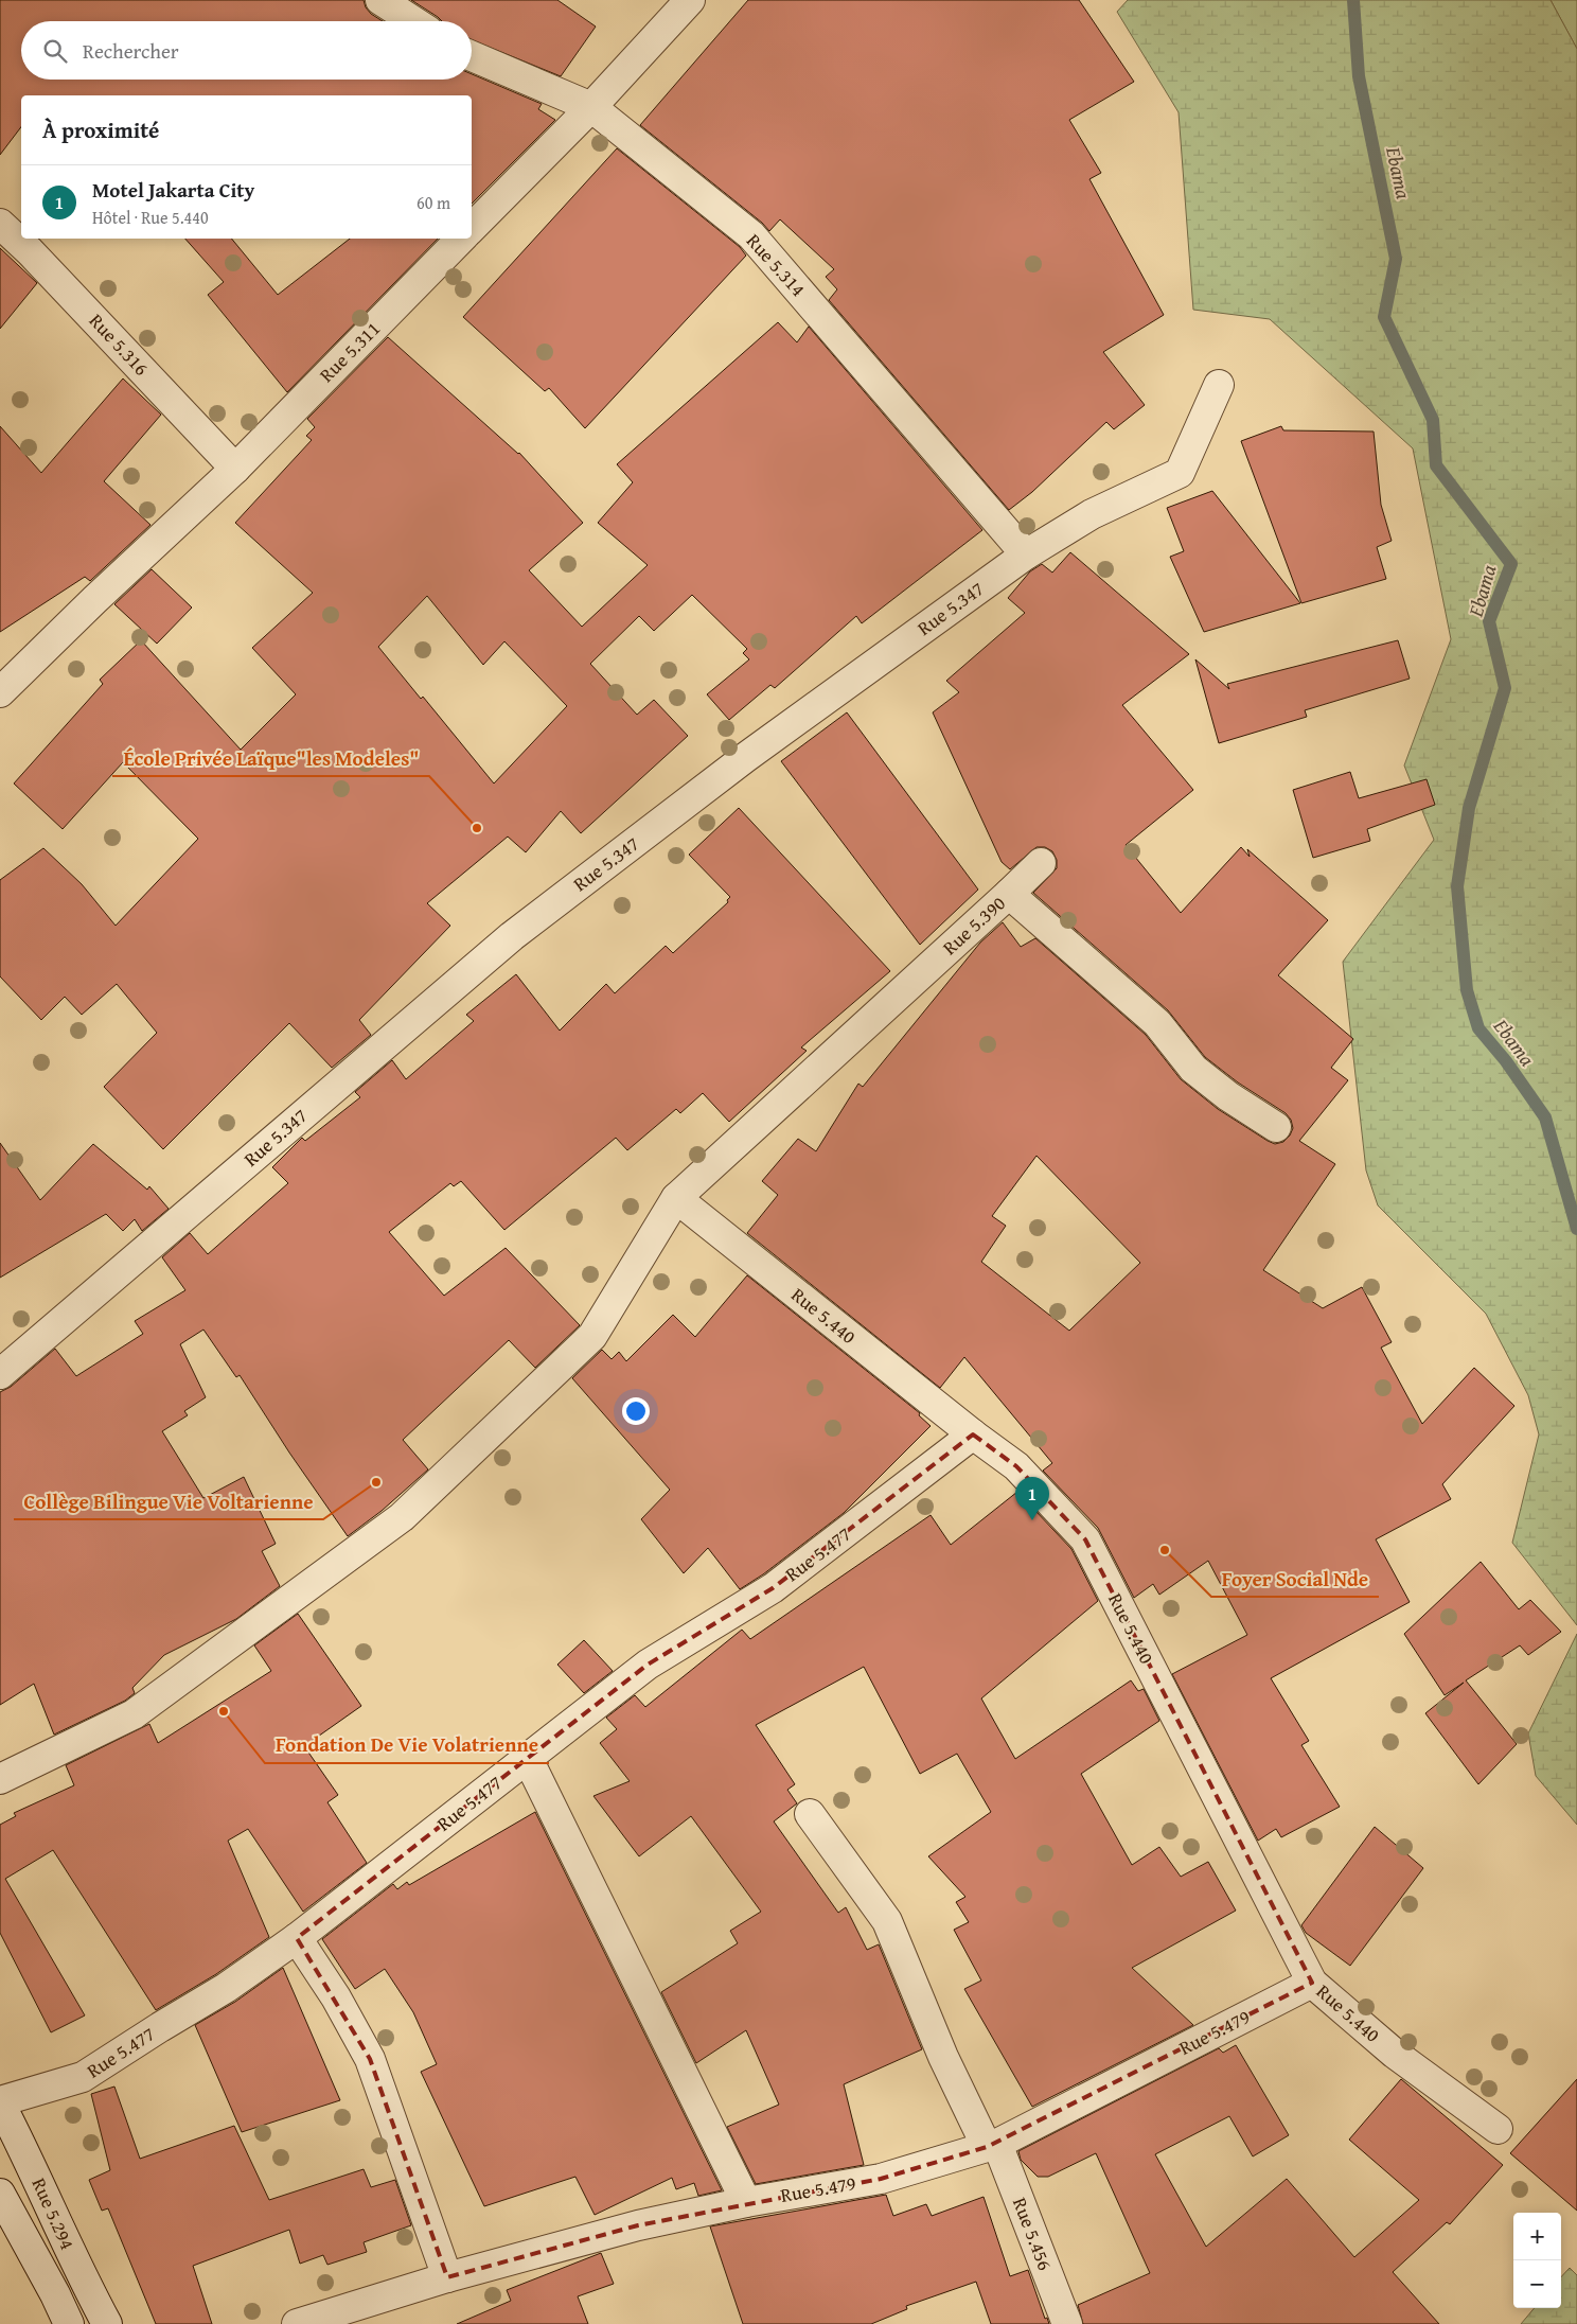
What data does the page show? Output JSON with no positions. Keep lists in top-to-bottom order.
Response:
{
  "streets": {
    "street": [
      "Rue 5.314",
      "Rue 5.316",
      "Rue 5.311",
      "Rue 5.347",
      "Rue 5.390",
      "Rue 5.440",
      "Rue 5.477",
      "Rue 5.479",
      "Rue 5.294",
      "Rue 5.456"
    ]
  },
  "crossings": [
    ["Rue 5.314", "Rue 5.347"],
    ["Rue 5.316", "Rue 5.311"],
    ["Rue 5.390", "Rue 5.440"],
    ["Rue 5.440", "Rue 5.477"],
    ["Rue 5.440", "Rue 5.479"],
    ["Rue 5.477", "Rue 5.294"],
    ["Rue 5.479", "Rue 5.456"]
  ],
  "water": ["Ebama"],
  "places": [
    "École Privée Laïque\"les Modeles\"",
    "Collège Bilingue Vie Voltarienne",
    "Foyer Social Nde",
    "Fondation De Vie Volatrienne"
  ],
  "page": {
    "search": "Rechercher",
    "heading": "À proximité",
    "list": [
      {
        "mark": "1",
        "name": "Motel Jakarta City",
        "note": "Hôtel · Rue 5.440",
        "value": "60 m"
      }
    ],
    "pins": "1",
    "map_buttons": ["+", "−"]
  }
}
